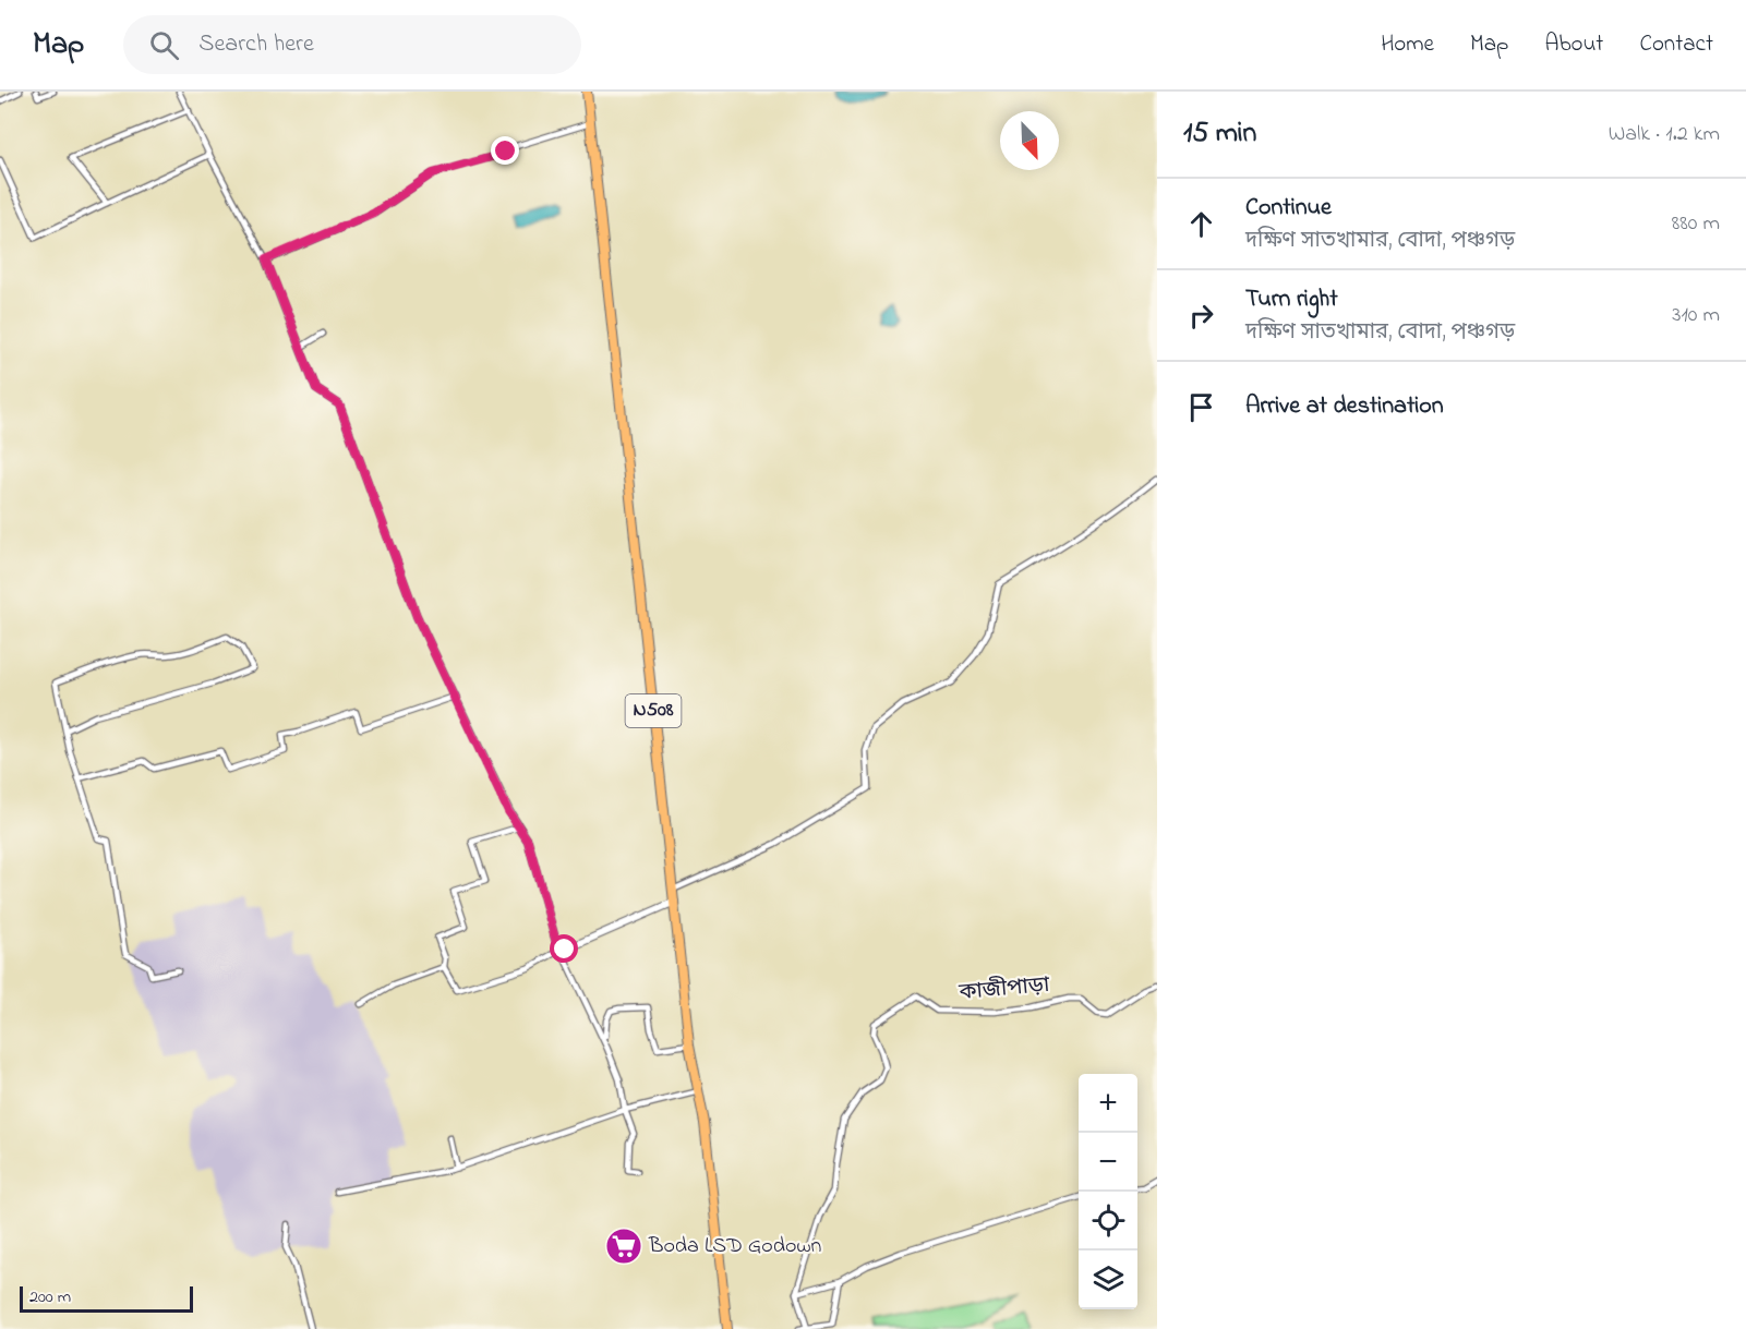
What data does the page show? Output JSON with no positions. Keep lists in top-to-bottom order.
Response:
{
  "streets": {
    "highway": ["N508"],
    "street": ["কাজীপাড়া"]
  },
  "places": {
    "supermarket": ["Boda LSD Godown"]
  },
  "scale_bar": "200 m",
  "north": "bottom right",
  "page": {
    "header": "Map",
    "search": "Search here",
    "nav": [
      "Home",
      "Map",
      "About",
      "Contact"
    ],
    "heading": ["15 min", "Walk · 1.2 km"],
    "list": [
      ["Continue", "দক্ষিণ সাতখামার, বোদা, পঞ্চগড়", "880 m"],
      ["Turn right", "দক্ষিণ সাতখামার, বোদা, পঞ্চগড়", "310 m"],
      "Arrive at destination"
    ],
    "map_buttons": ["+", "−"],
    "scale": "200 m"
  }
}
